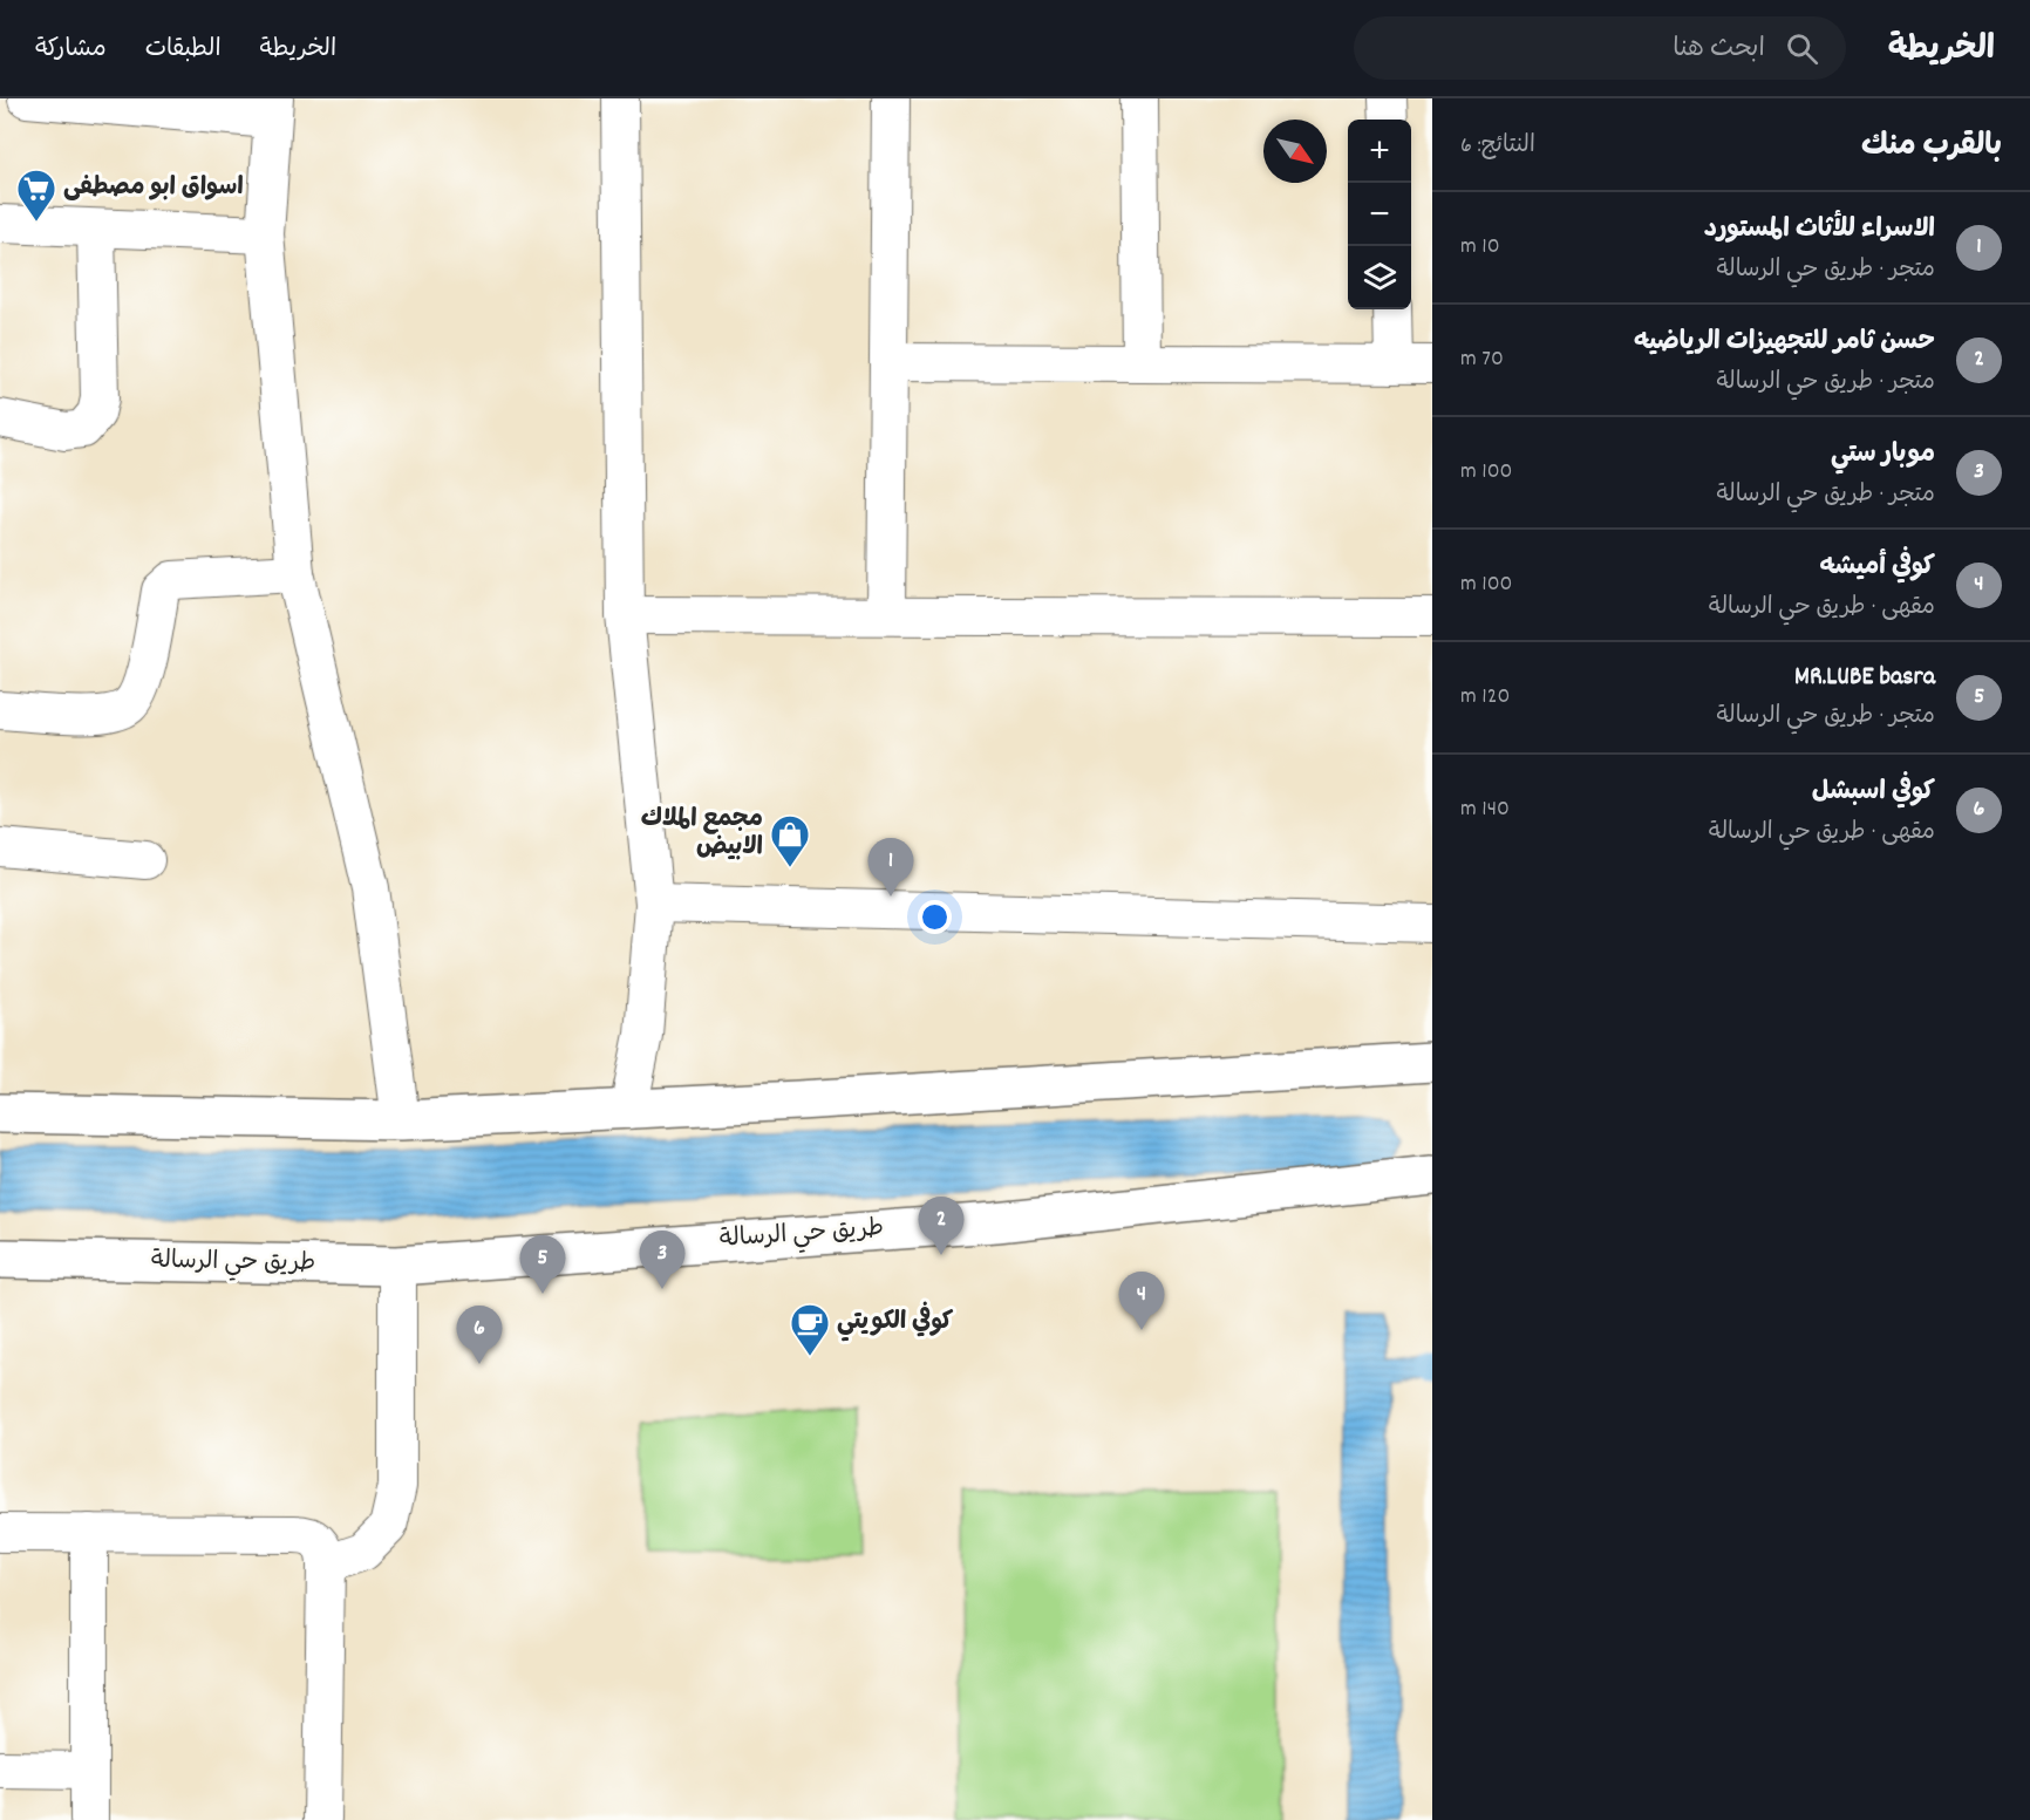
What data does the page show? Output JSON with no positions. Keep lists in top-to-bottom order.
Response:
{
  "streets": {
    "main road": ["طريق حي الرسالة"]
  },
  "places": {
    "supermarket": ["اسواق ابو مصطفى"],
    "shop": ["مجمع الملاك الابيض"],
    "cafe": ["كوفي الكويتي"]
  },
  "north": "bottom right",
  "page": {
    "header": "الخريطة",
    "search": "ابحث هنا",
    "nav": ["الخريطة", "الطبقات", "مشاركة"],
    "heading": ["بالقرب منك", "النتائج: 6"],
    "map_buttons": ["+", "−"],
    "list": [
      {
        "mark": "1",
        "name": "الاسراء للأثاث المستورد",
        "note": "متجر · طريق حي الرسالة",
        "value": "10 m"
      },
      {
        "mark": "2",
        "name": "حسن ثامر للتجهيزات الرياضيه",
        "note": "متجر · طريق حي الرسالة",
        "value": "70 m"
      },
      {
        "mark": "3",
        "name": "موبار ستي",
        "note": "متجر · طريق حي الرسالة",
        "value": "100 m"
      },
      {
        "mark": "4",
        "name": "كوفي أميشه",
        "note": "مقهى · طريق حي الرسالة",
        "value": "100 m"
      },
      {
        "mark": "5",
        "name": "MR.LUBE basra",
        "note": "متجر · طريق حي الرسالة",
        "value": "120 m"
      },
      {
        "mark": "6",
        "name": "كوفي اسبشل",
        "note": "مقهى · طريق حي الرسالة",
        "value": "140 m"
      }
    ],
    "pins": [
      "1",
      "2",
      "3",
      "5",
      "4",
      "6"
    ]
  }
}
